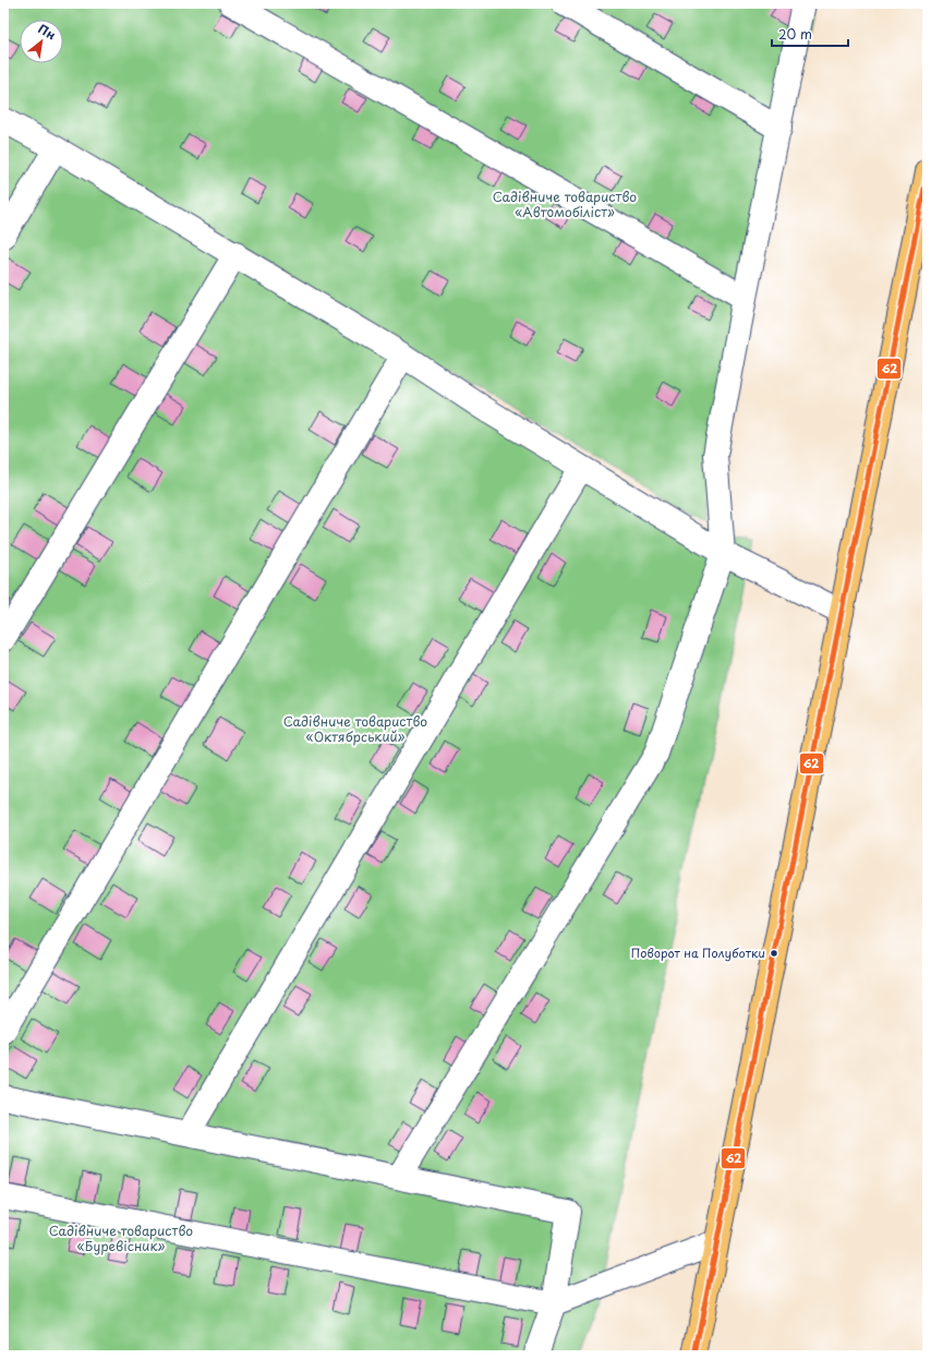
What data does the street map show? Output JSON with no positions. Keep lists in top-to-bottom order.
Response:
{
  "parks": ["Садівниче товариство «Автомобіліст»", "Садівниче товариство «Октябрський»", "Садівниче товариство «Буревісник»"],
  "places": ["Поворот на Полуботки"],
  "lines": ["transit line 62"],
  "scale_bar": "20 m",
  "north": "top right"
}
